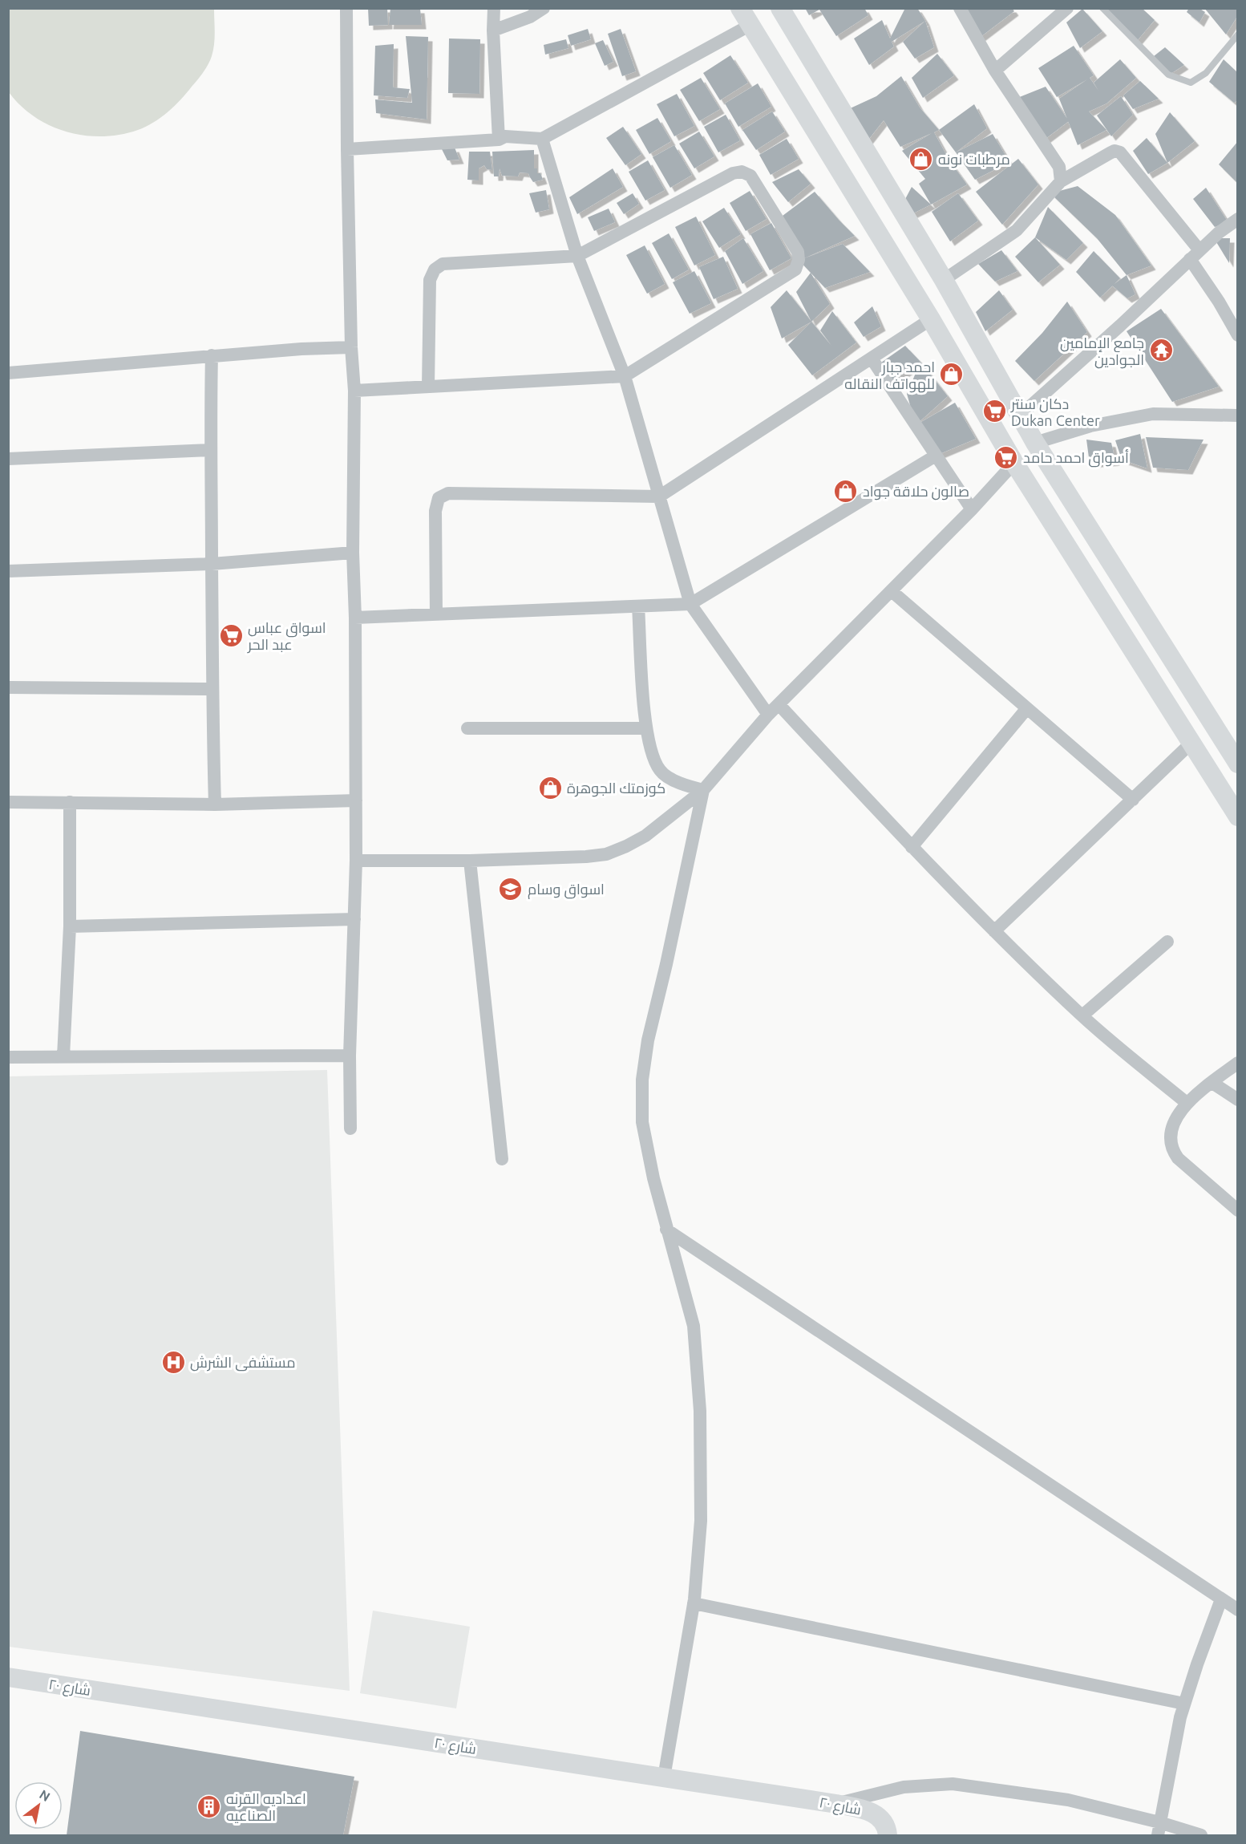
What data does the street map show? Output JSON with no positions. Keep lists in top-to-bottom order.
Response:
{
  "streets": {
    "street": ["شارع ٢٠"]
  },
  "places": {
    "shop": [
      "مرطبات نونه",
      "احمد جبار للهواتف النقاله",
      "صالون حلاقة جواد",
      "كوزمتك الجوهرة"
    ],
    "temple": ["جامع الإمامين الجوادين"],
    "supermarket": ["دكان سنتر Dukan Center", "أسواق احمد حامد", "اسواق عباس عبد الحر"],
    "school or university": ["اسواق وسام"],
    "hospital": ["مستشفى الشرش"],
    "building": ["اعداديه القرنه الصناعيه"]
  },
  "north": "top right"
}
